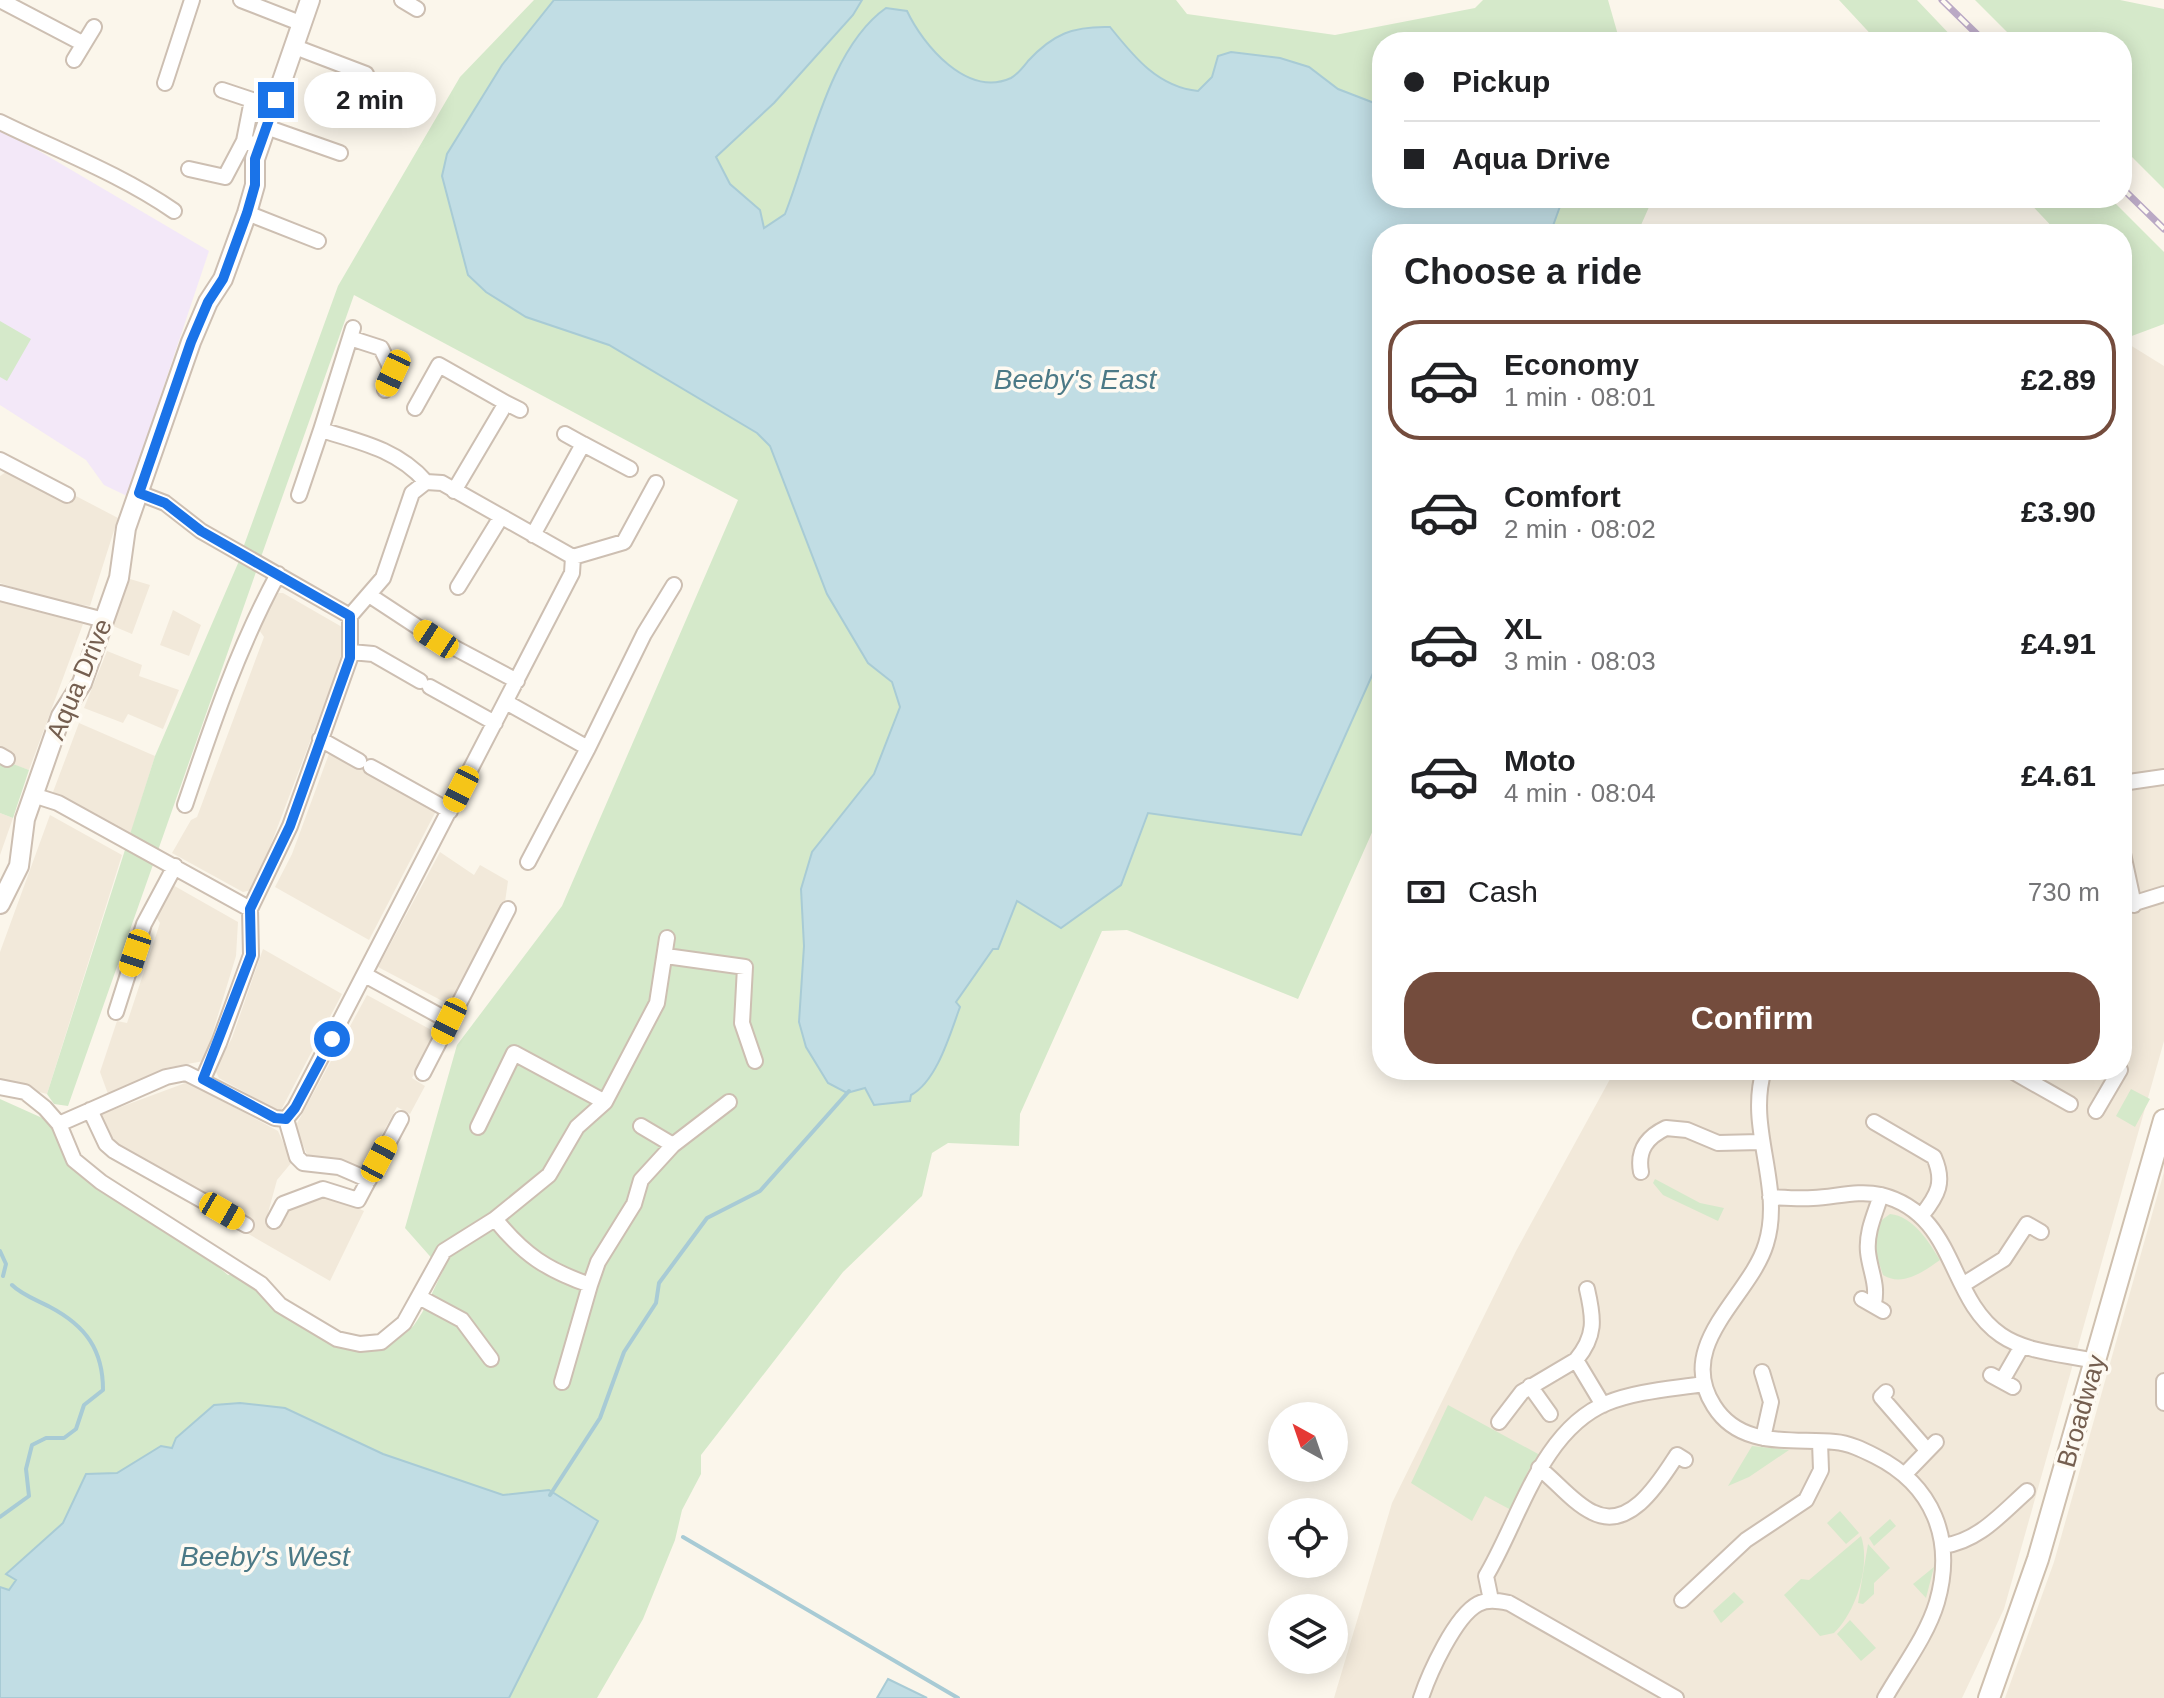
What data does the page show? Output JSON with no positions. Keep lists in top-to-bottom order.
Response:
{
  "streets": {
    "main road": ["Broadway"],
    "street": ["Aqua Drive"]
  },
  "water": ["Beeby's East", "Beeby's West"],
  "north": "top left",
  "page": {
    "banner": ["Pickup", "Aqua Drive"],
    "bubble": "2 min",
    "heading": "Choose a ride",
    "list": [
      {
        "name": "Economy",
        "note": "1 min · 08:01",
        "value": "£2.89"
      },
      {
        "name": "Comfort",
        "note": "2 min · 08:02",
        "value": "£3.90"
      },
      {
        "name": "XL",
        "note": "3 min · 08:03",
        "value": "£4.91"
      },
      {
        "name": "Moto",
        "note": "4 min · 08:04",
        "value": "£4.61"
      }
    ],
    "pay": ["Cash", "730 m"],
    "buttons": "Confirm"
  }
}
